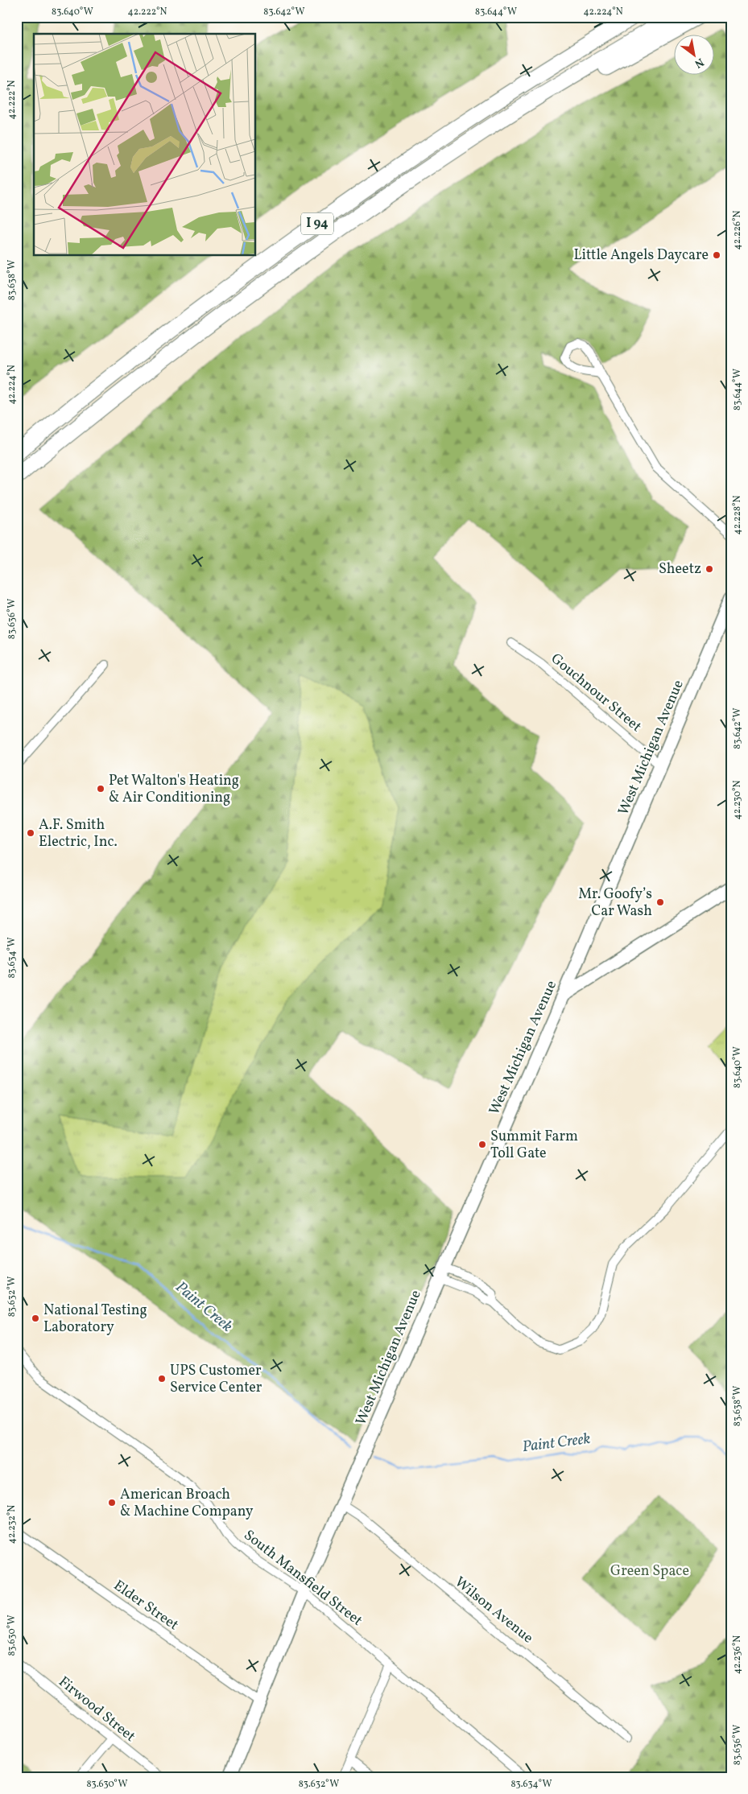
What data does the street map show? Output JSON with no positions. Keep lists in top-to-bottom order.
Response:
{
  "streets": {
    "highway": ["I 94"],
    "main road": ["West Michigan Avenue"],
    "street": [
      "Gouchnour Street",
      "South Mansfield Street",
      "Elder Street",
      "Wilson Avenue",
      "Firwood Street"
    ]
  },
  "crossings": [
    ["Gouchnour Street", "West Michigan Avenue"],
    ["West Michigan Avenue", "South Mansfield Street"],
    ["West Michigan Avenue", "Elder Street"],
    ["West Michigan Avenue", "Wilson Avenue"]
  ],
  "water": ["Paint Creek"],
  "parks": ["Green Space"],
  "places": [
    "Little Angels Daycare",
    "Sheetz",
    "Pet Walton's Heating & Air Conditioning",
    "A.F. Smith Electric, Inc.",
    "Mr. Goofy’s Car Wash",
    "Summit Farm Toll Gate",
    "National Testing Laboratory",
    "UPS Customer Service Center",
    "American Broach & Machine Company"
  ],
  "north": "bottom right",
  "coordinates": [
    "83.640°W",
    "42.222°N",
    "83.642°W",
    "83.644°W",
    "42.224°N",
    "42.226°N",
    "83.638°W",
    "42.228°N",
    "83.636°W",
    "42.230°N",
    "83.634°W",
    "83.632°W",
    "42.232°N",
    "83.630°W",
    "42.236°N"
  ]
}
